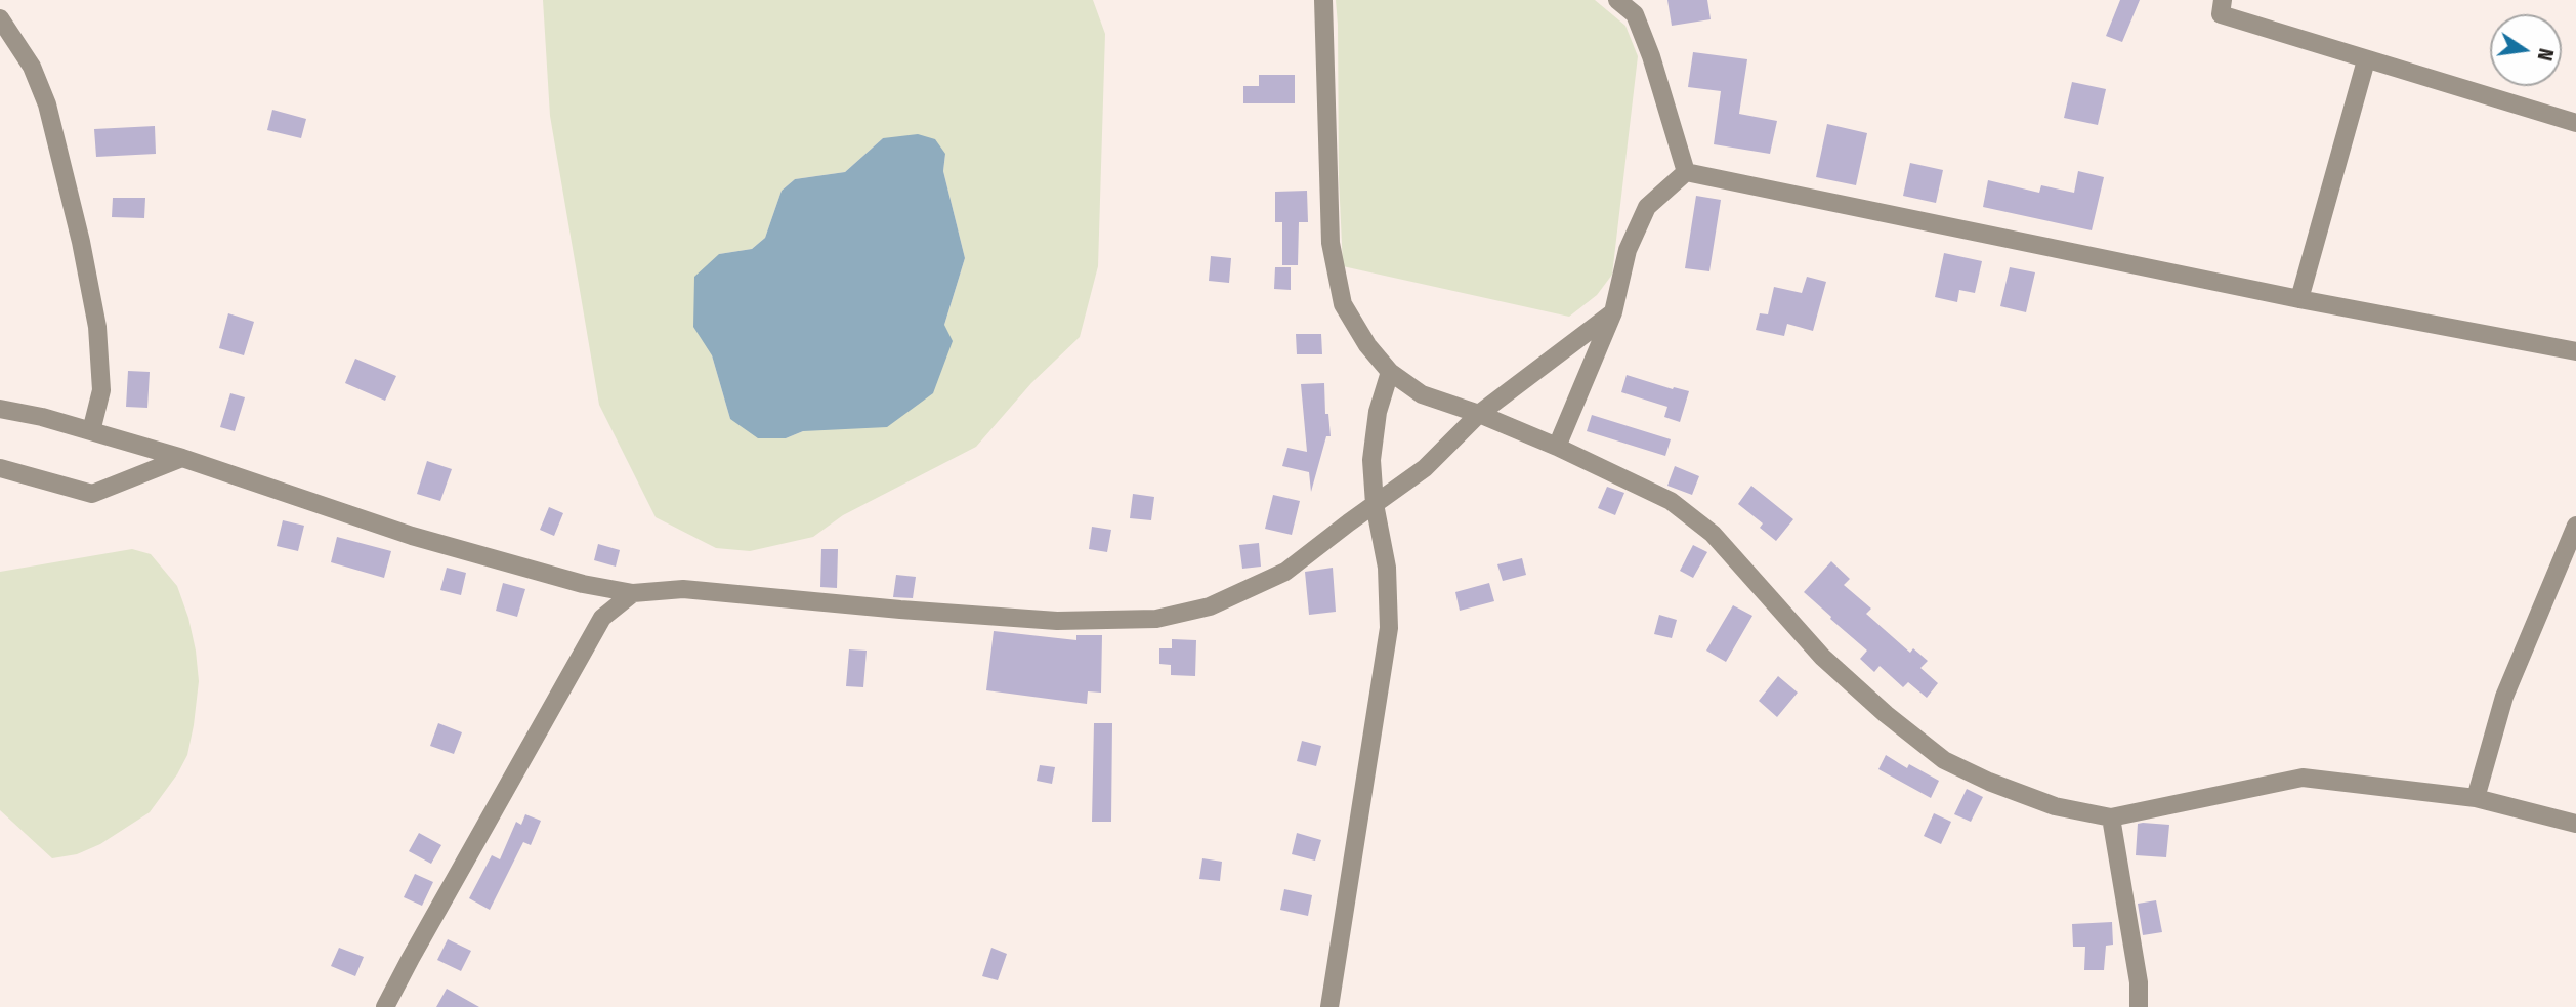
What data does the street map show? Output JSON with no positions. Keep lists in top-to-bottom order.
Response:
{
  "north": "right"
}
